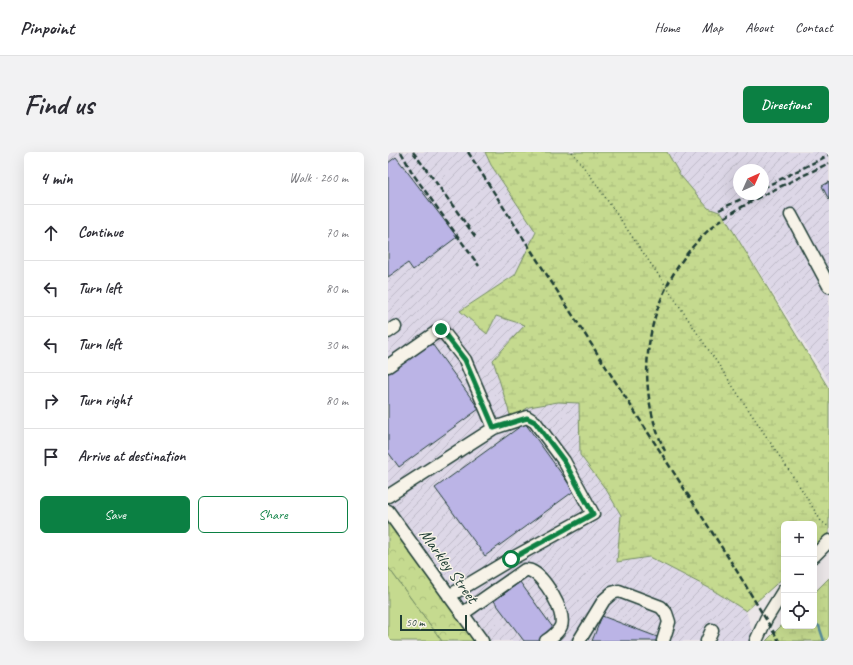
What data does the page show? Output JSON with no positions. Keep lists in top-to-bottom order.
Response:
{
  "streets": {
    "street": ["Markley Street"]
  },
  "scale_bar": "50 m",
  "north": "top right",
  "page": {
    "header": "Pinpoint",
    "nav": [
      "Home",
      "Map",
      "About",
      "Contact"
    ],
    "buttons": [
      "Directions",
      ["Save", "Share"]
    ],
    "title": "Find us",
    "heading": ["4 min", "Walk · 260 m"],
    "list": [
      ["Continue", "70 m"],
      ["Turn left", "80 m"],
      ["Turn left", "30 m"],
      ["Turn right", "80 m"],
      "Arrive at destination"
    ],
    "map_buttons": ["+", "−"],
    "scale": "50 m"
  }
}
